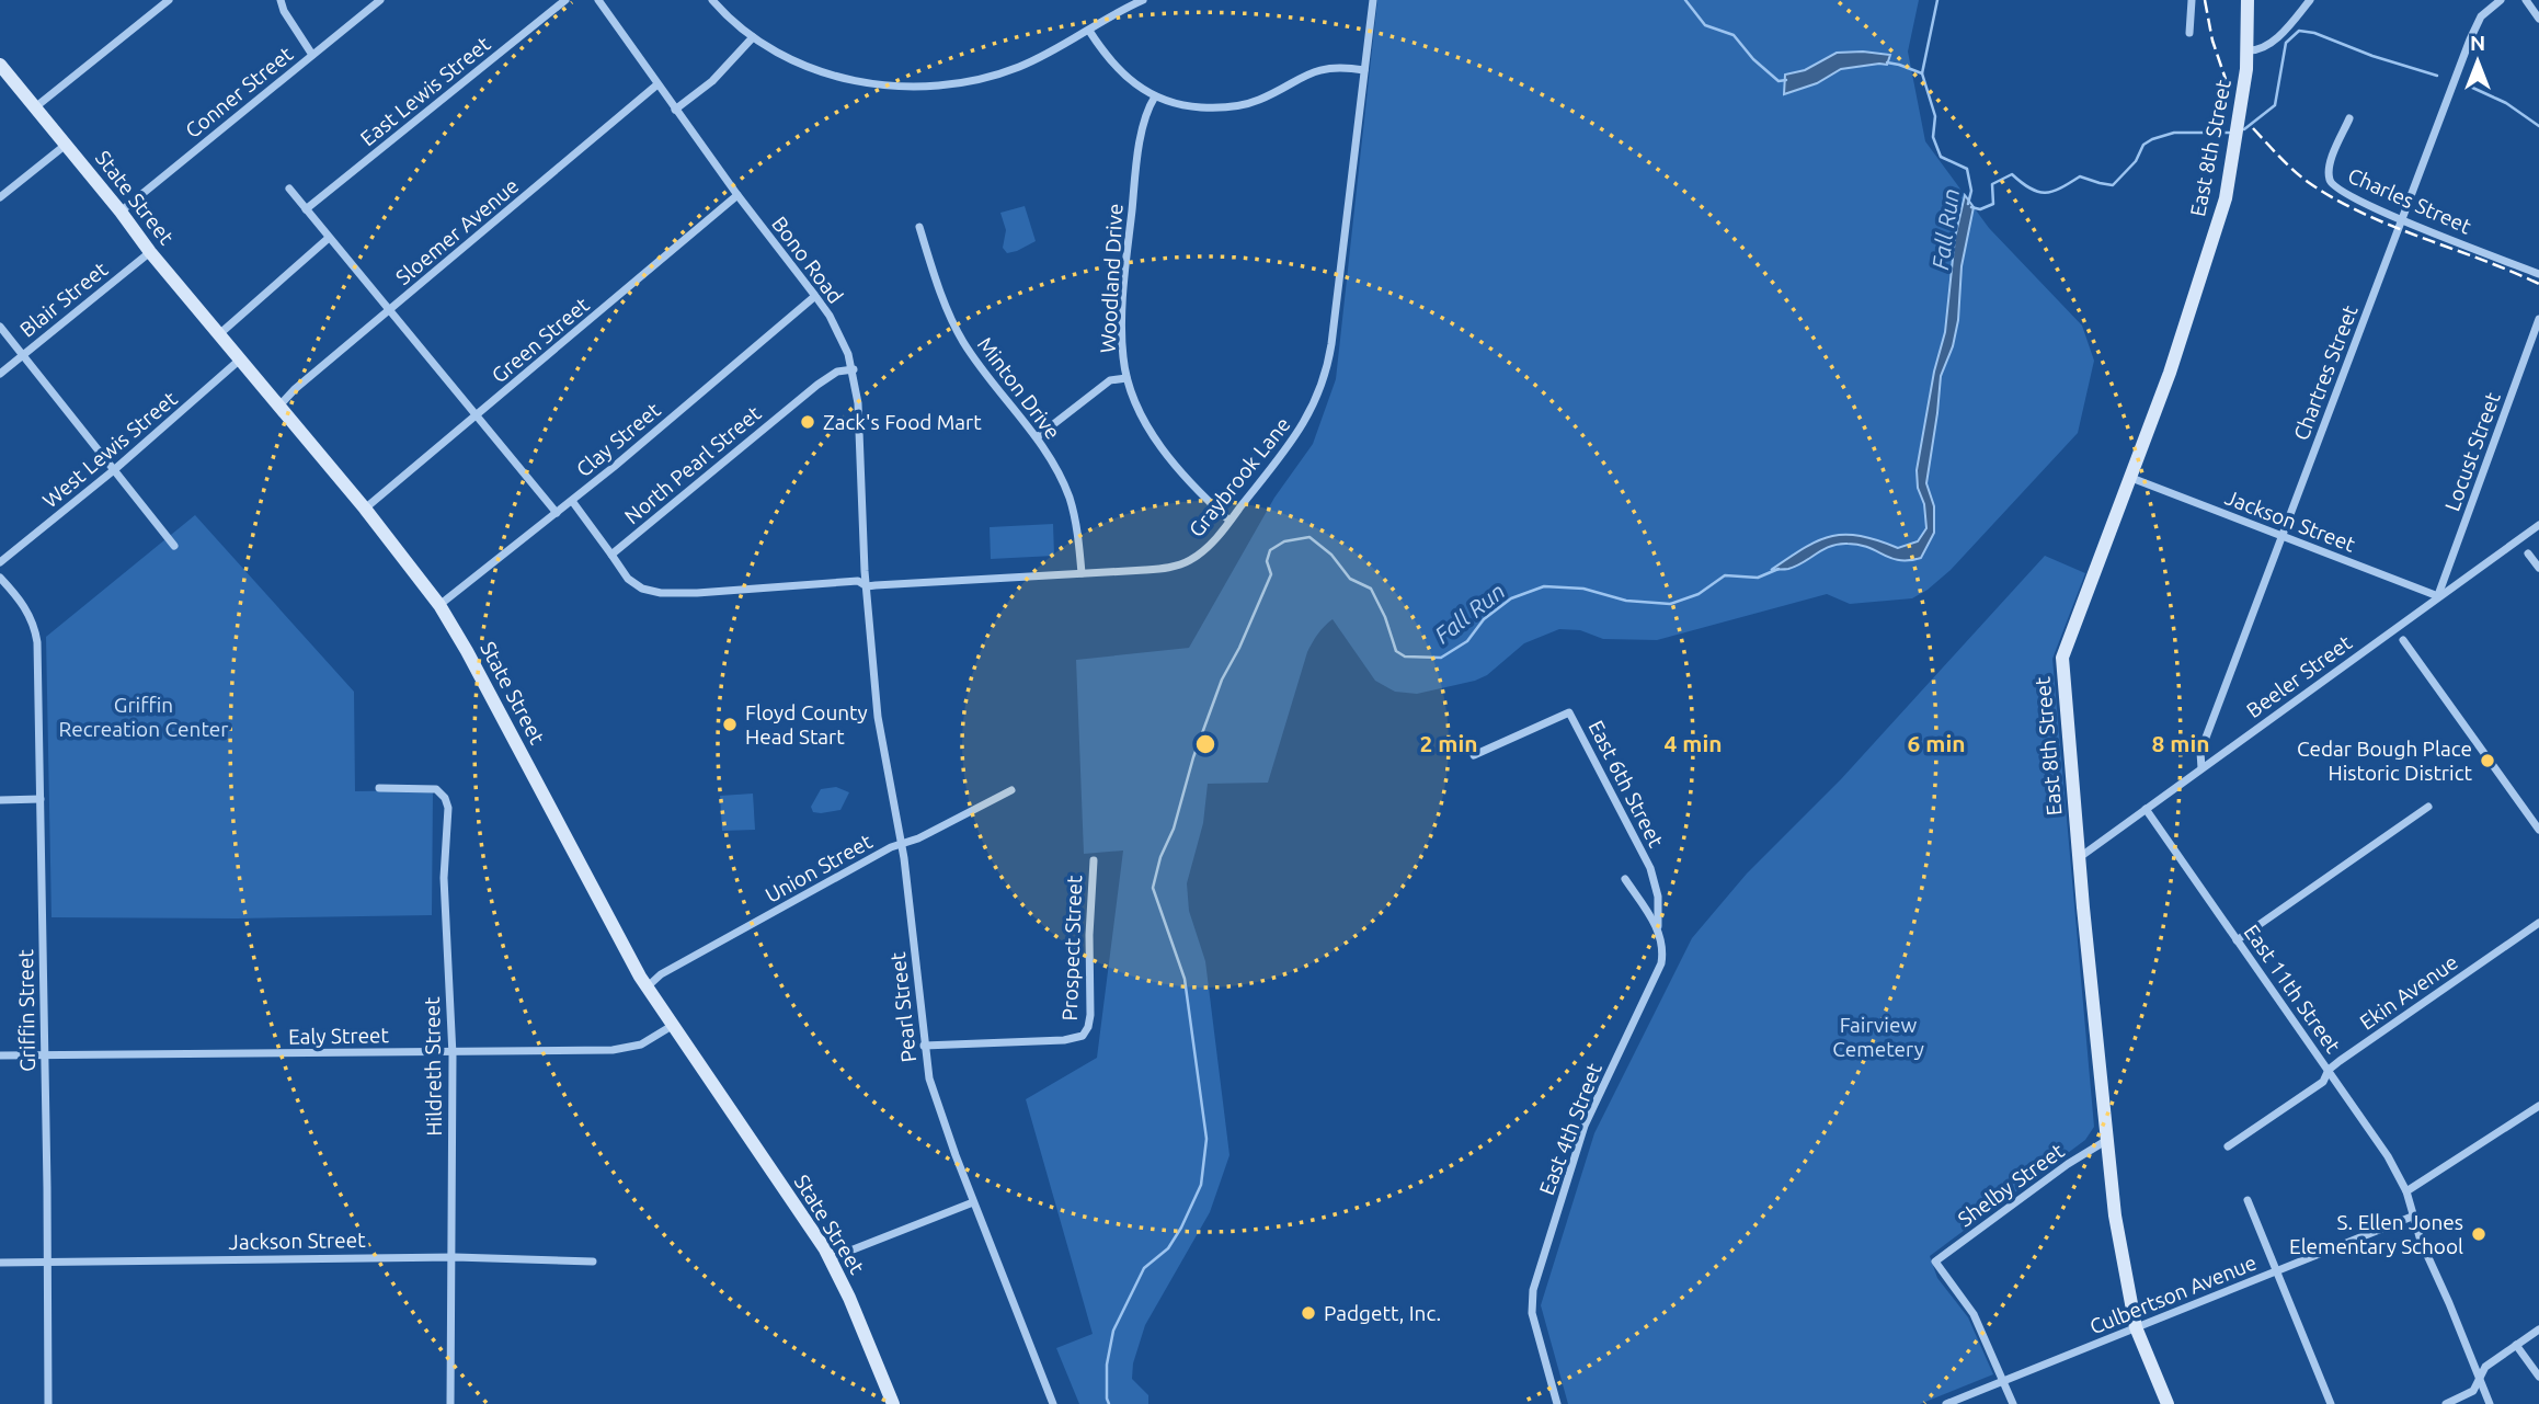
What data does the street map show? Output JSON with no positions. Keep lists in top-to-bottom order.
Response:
{
  "streets": {
    "main road": ["East 8th Street", "State Street"],
    "street": [
      "East Lewis Street",
      "Conner Street",
      "Charles Street",
      "Sloemer Avenue",
      "Bono Road",
      "Woodland Drive",
      "Blair Street",
      "Green Street",
      "Chartres Street",
      "Minton Drive",
      "Clay Street",
      "West Lewis Street",
      "Locust Street",
      "North Pearl Street",
      "Graybrook Lane",
      "Jackson Street",
      "Beeler Street",
      "East 6th Street",
      "Union Street",
      "Prospect Street",
      "East 11th Street",
      "Ekin Avenue",
      "Pearl Street",
      "Griffin Street",
      "Ealy Street",
      "Hildreth Street",
      "East 4th Street",
      "Shelby Street",
      "Culbertson Avenue"
    ]
  },
  "crossings": [
    ["Conner Street", "State Street"],
    ["East 8th Street", "Jackson Street"],
    ["East 8th Street", "Beeler Street"],
    ["East 8th Street", "Shelby Street"],
    ["East 8th Street", "Culbertson Avenue"],
    ["State Street", "Sloemer Avenue"],
    ["State Street", "Blair Street"],
    ["State Street", "Green Street"],
    ["State Street", "Clay Street"],
    ["State Street", "West Lewis Street"],
    ["State Street", "Union Street"],
    ["State Street", "Ealy Street"],
    ["Charles Street", "Chartres Street"],
    ["Sloemer Avenue", "Bono Road"],
    ["Bono Road", "Green Street"],
    ["Bono Road", "Clay Street"],
    ["Bono Road", "North Pearl Street"],
    ["Bono Road", "Graybrook Lane"],
    ["Bono Road", "Pearl Street"],
    ["Woodland Drive", "Graybrook Lane"],
    ["Chartres Street", "Jackson Street"],
    ["Chartres Street", "Beeler Street"],
    ["Minton Drive", "Graybrook Lane"],
    ["Locust Street", "Jackson Street"],
    ["Locust Street", "Beeler Street"],
    ["North Pearl Street", "Graybrook Lane"],
    ["Graybrook Lane", "Pearl Street"],
    ["Jackson Street", "Beeler Street"],
    ["Jackson Street", "Griffin Street"],
    ["Jackson Street", "Hildreth Street"],
    ["Beeler Street", "East 11th Street"],
    ["East 6th Street", "East 4th Street"],
    ["Union Street", "Pearl Street"],
    ["Prospect Street", "Pearl Street"],
    ["East 11th Street", "Ekin Avenue"],
    ["Griffin Street", "Ealy Street"],
    ["Ealy Street", "Hildreth Street"],
    ["Shelby Street", "Culbertson Avenue"]
  ],
  "water": ["Fall Run"],
  "parks": ["Griffin Recreation Center", "Fairview Cemetery"],
  "places": [
    "Zack's Food Mart",
    "Floyd County Head Start",
    "Cedar Bough Place Historic District",
    "S. Ellen Jones Elementary School",
    "Padgett, Inc."
  ],
  "north": "top",
  "rings": [
    "2 min",
    "4 min",
    "6 min",
    "8 min"
  ]
}
